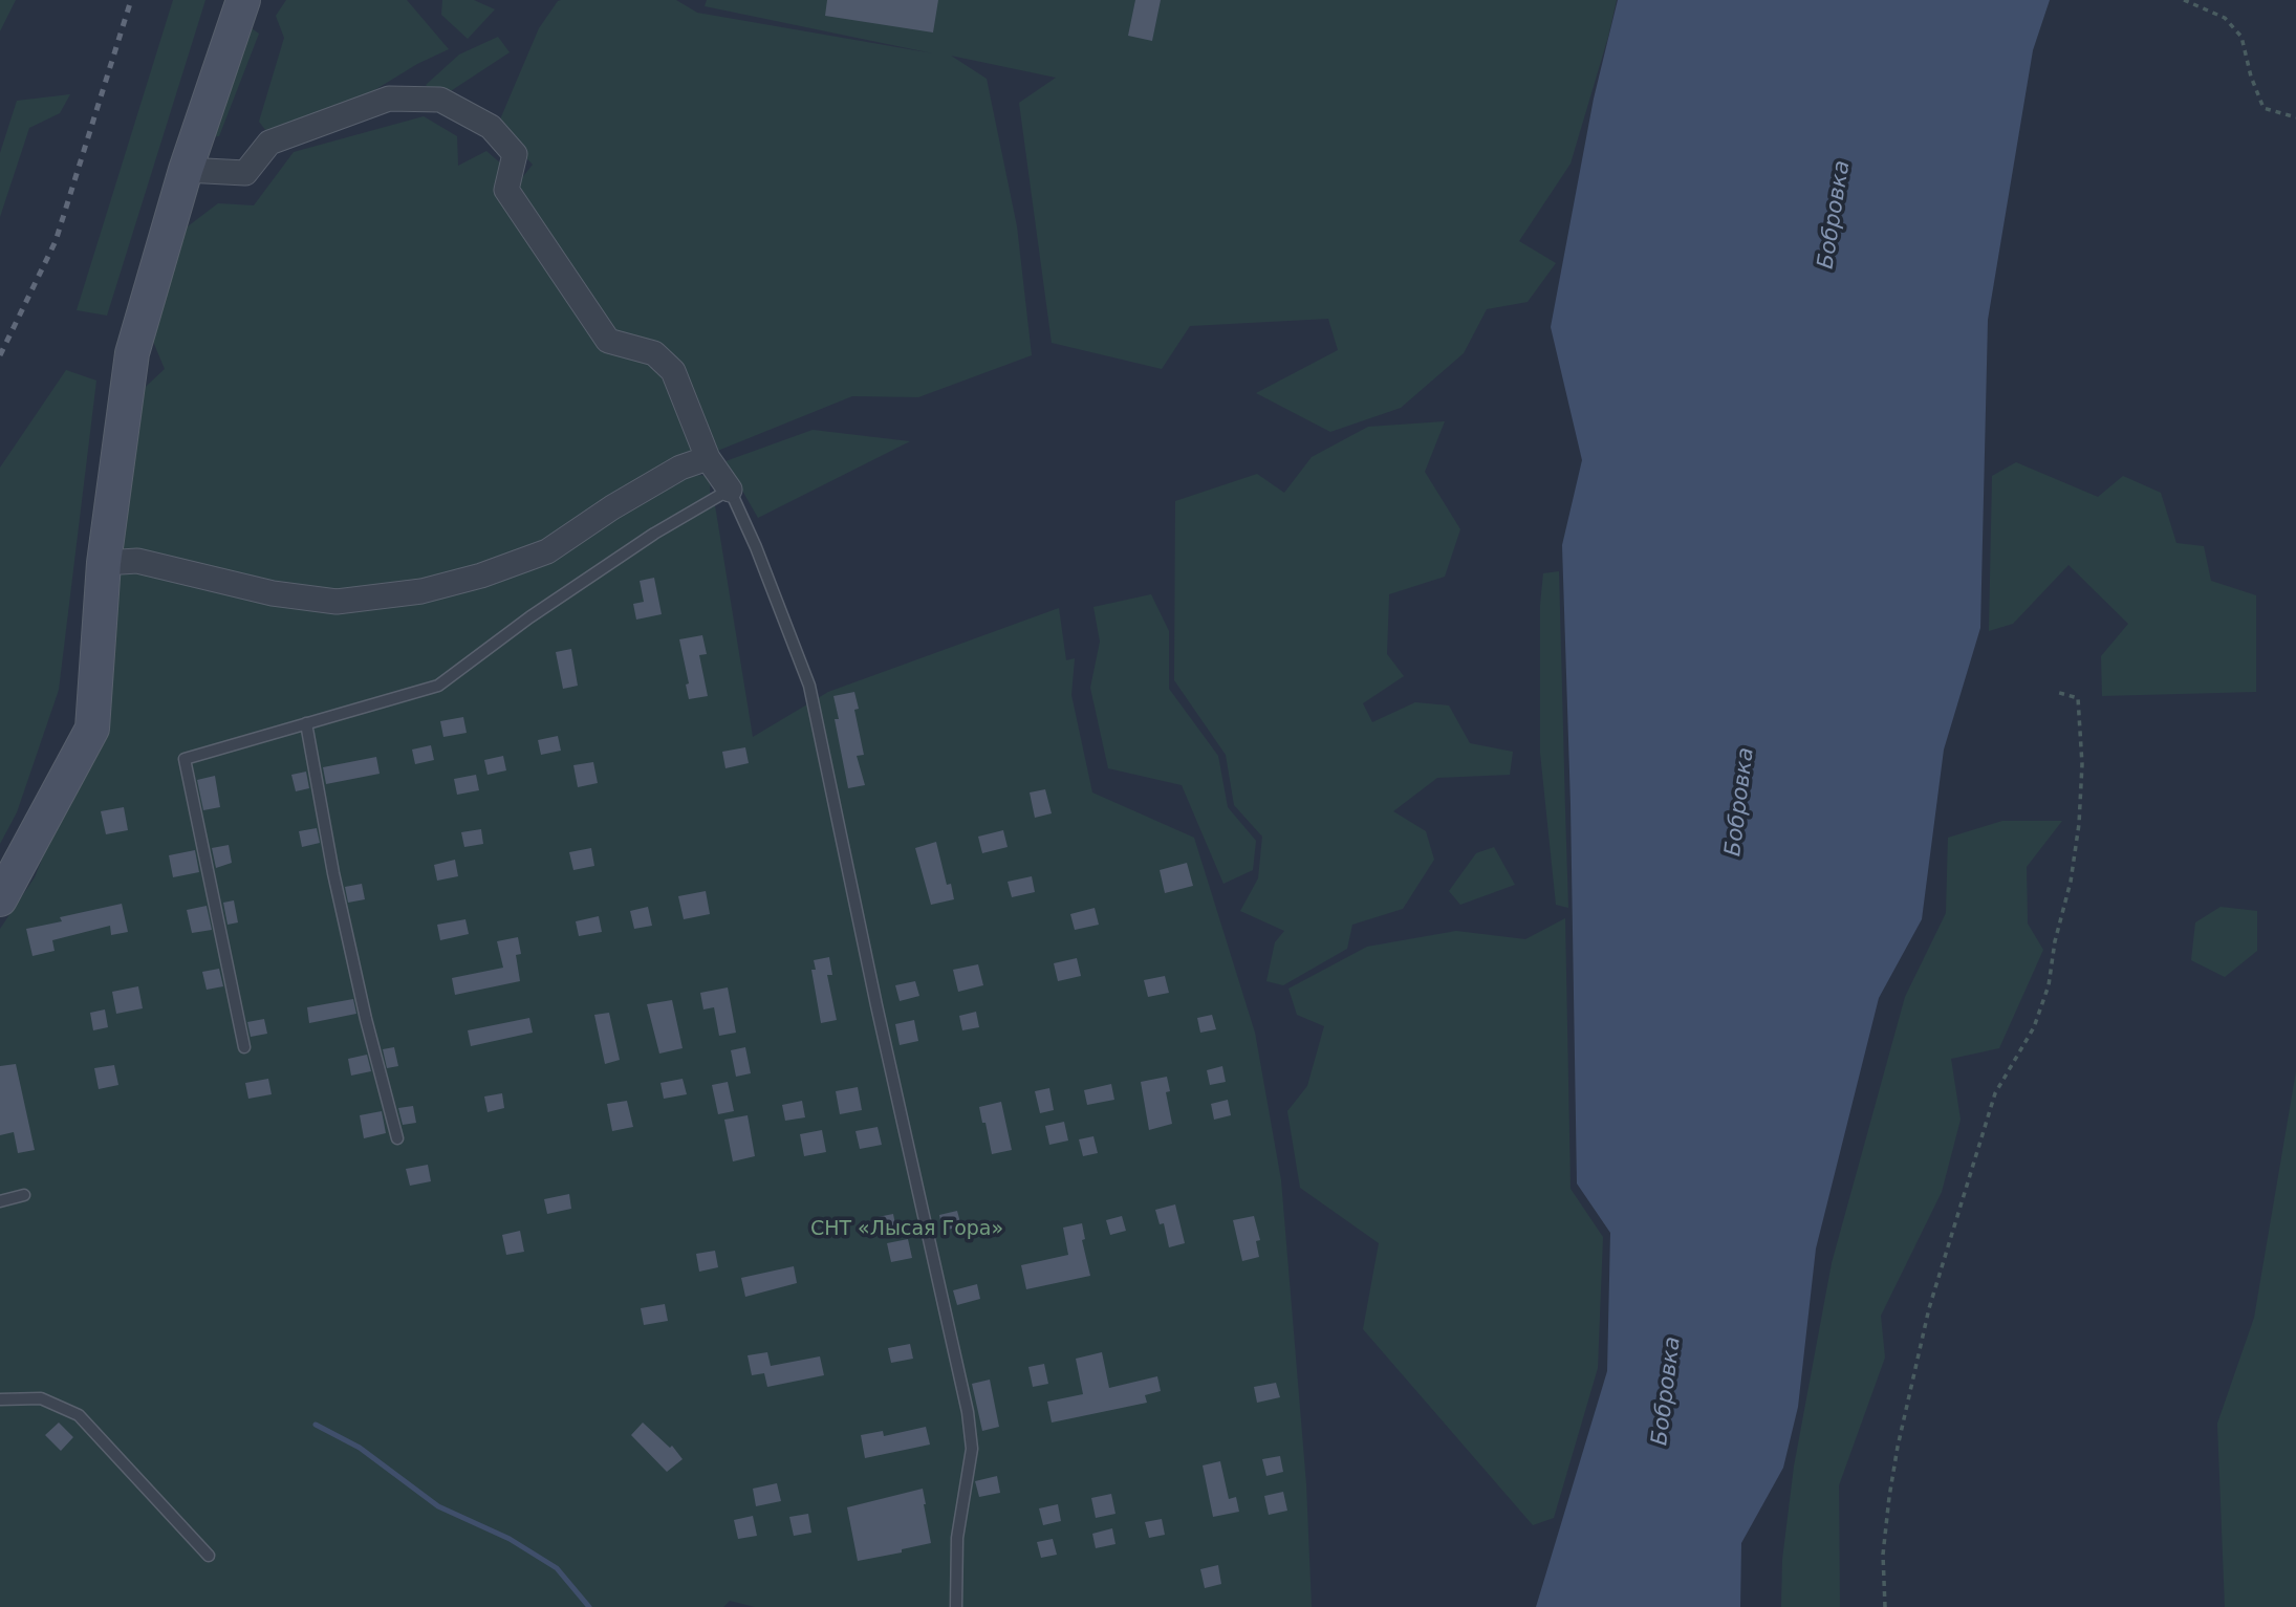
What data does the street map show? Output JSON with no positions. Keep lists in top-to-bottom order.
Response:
{
  "water": ["Бобровка"],
  "parks": ["СНТ «Лысая Гора»"]
}
